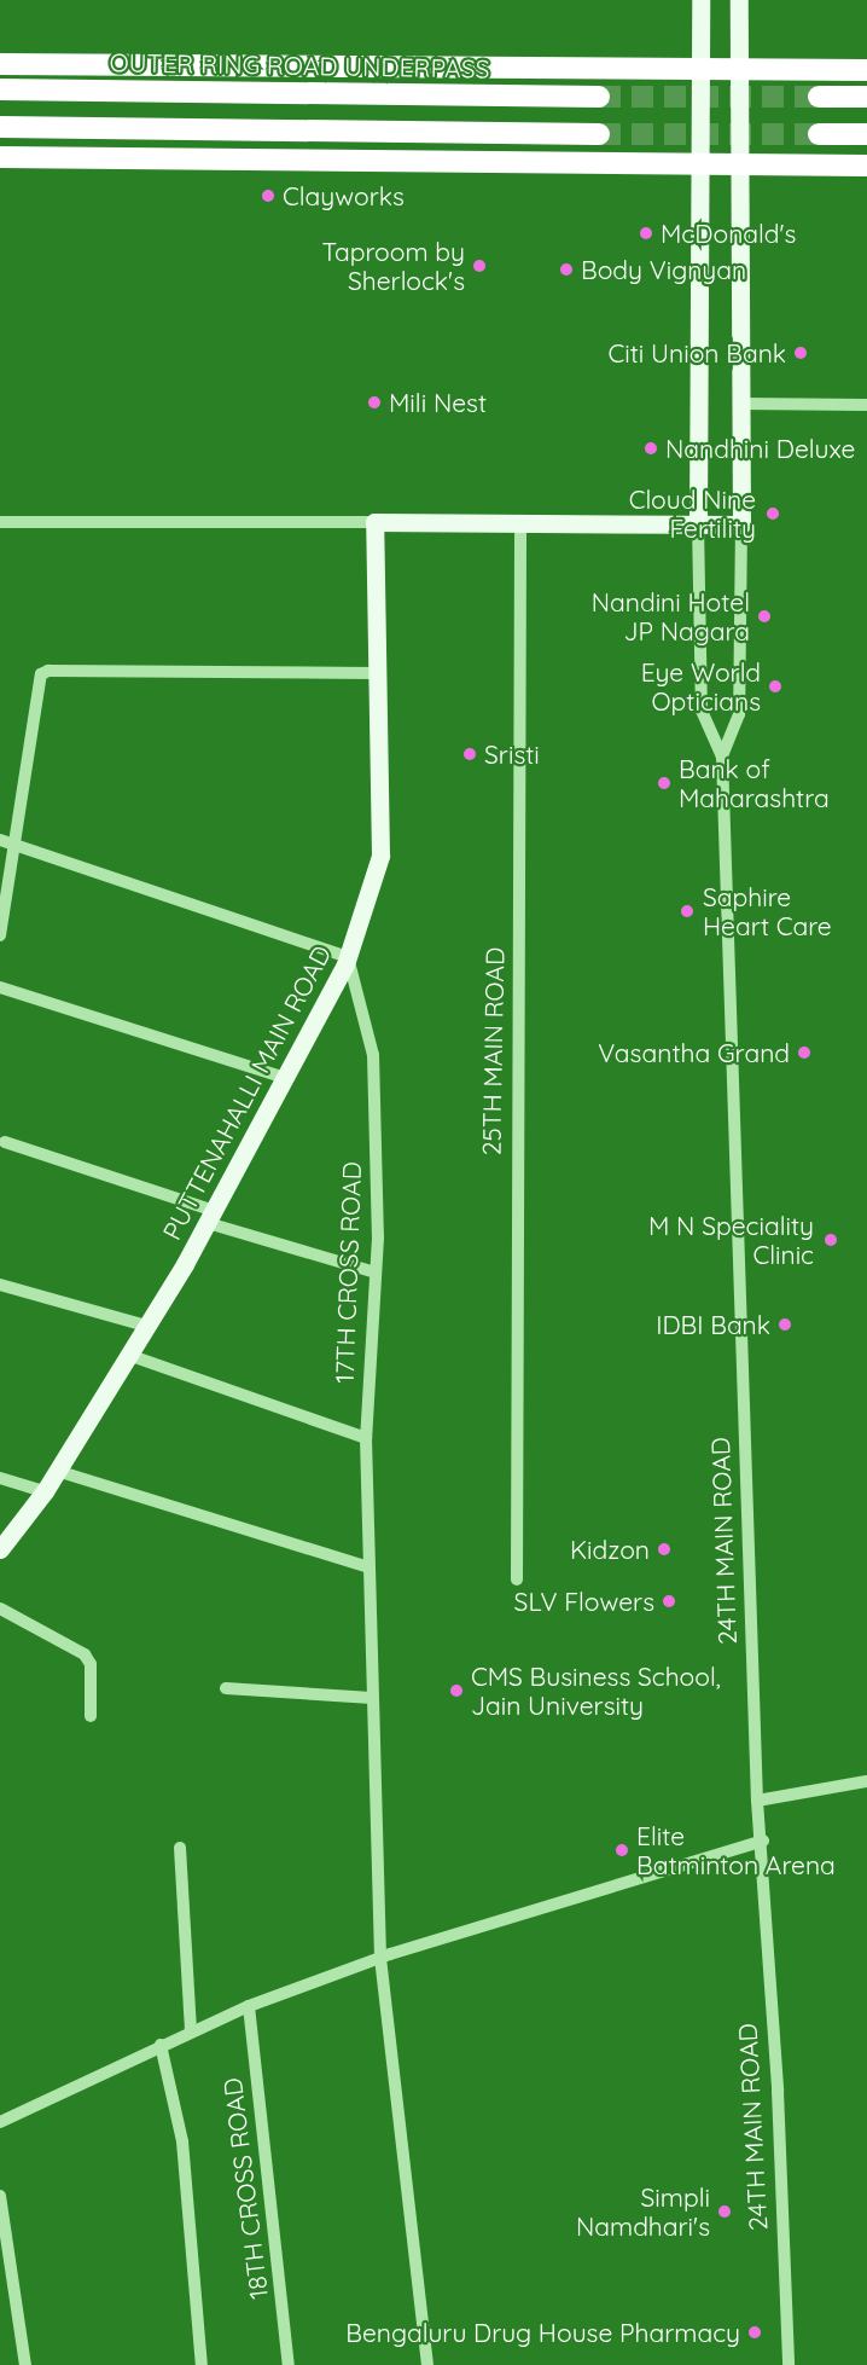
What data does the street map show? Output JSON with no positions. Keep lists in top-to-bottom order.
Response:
{
  "streets": {
    "highway": ["OUTER RING ROAD UNDERPASS"],
    "main road": ["PUTTENAHALLI MAIN ROAD", "24TH MAIN ROAD"],
    "street": ["25TH MAIN ROAD", "17TH CROSS ROAD", "18TH CROSS ROAD"]
  },
  "crossings": [
    ["PUTTENAHALLI MAIN ROAD", "17TH CROSS ROAD"]
  ],
  "places": [
    "Clayworks",
    "McDonald's",
    "Taproom by Sherlock's",
    "Body Vignyan",
    "Citi Union Bank",
    "Mili Nest",
    "Nandhini Deluxe",
    "Cloud Nine Fertility",
    "Nandini Hotel JP Nagara",
    "Eye World Opticians",
    "Sristi",
    "Bank of Maharashtra",
    "Saphire Heart Care",
    "Vasantha Grand",
    "M N Speciality Clinic",
    "IDBI Bank",
    "Kidzon",
    "SLV Flowers",
    "CMS Business School, Jain University",
    "Elite Batminton Arena",
    "Simpli Namdhari's",
    "Bengaluru Drug House Pharmacy"
  ]
}
